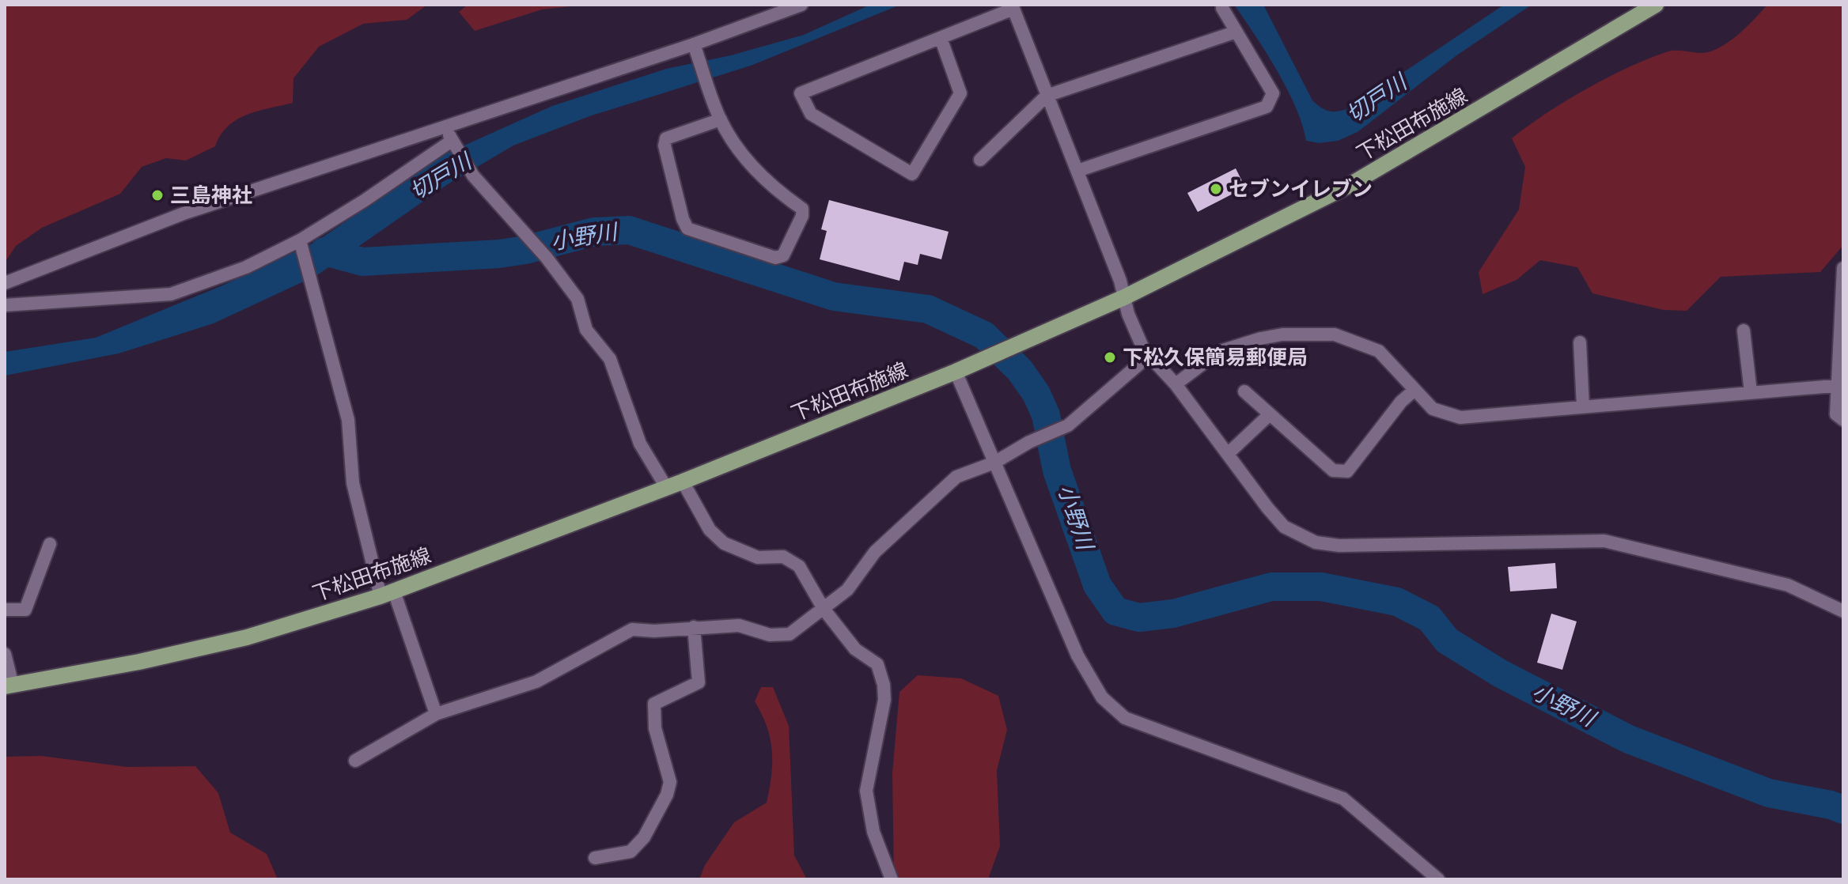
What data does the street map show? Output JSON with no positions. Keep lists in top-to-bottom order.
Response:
{
  "streets": {
    "main road": ["下松田布施線"]
  },
  "water": ["切戸川", "小野川"],
  "places": ["セブンイレブン", "三島神社", "下松久保簡易郵便局"]
}
